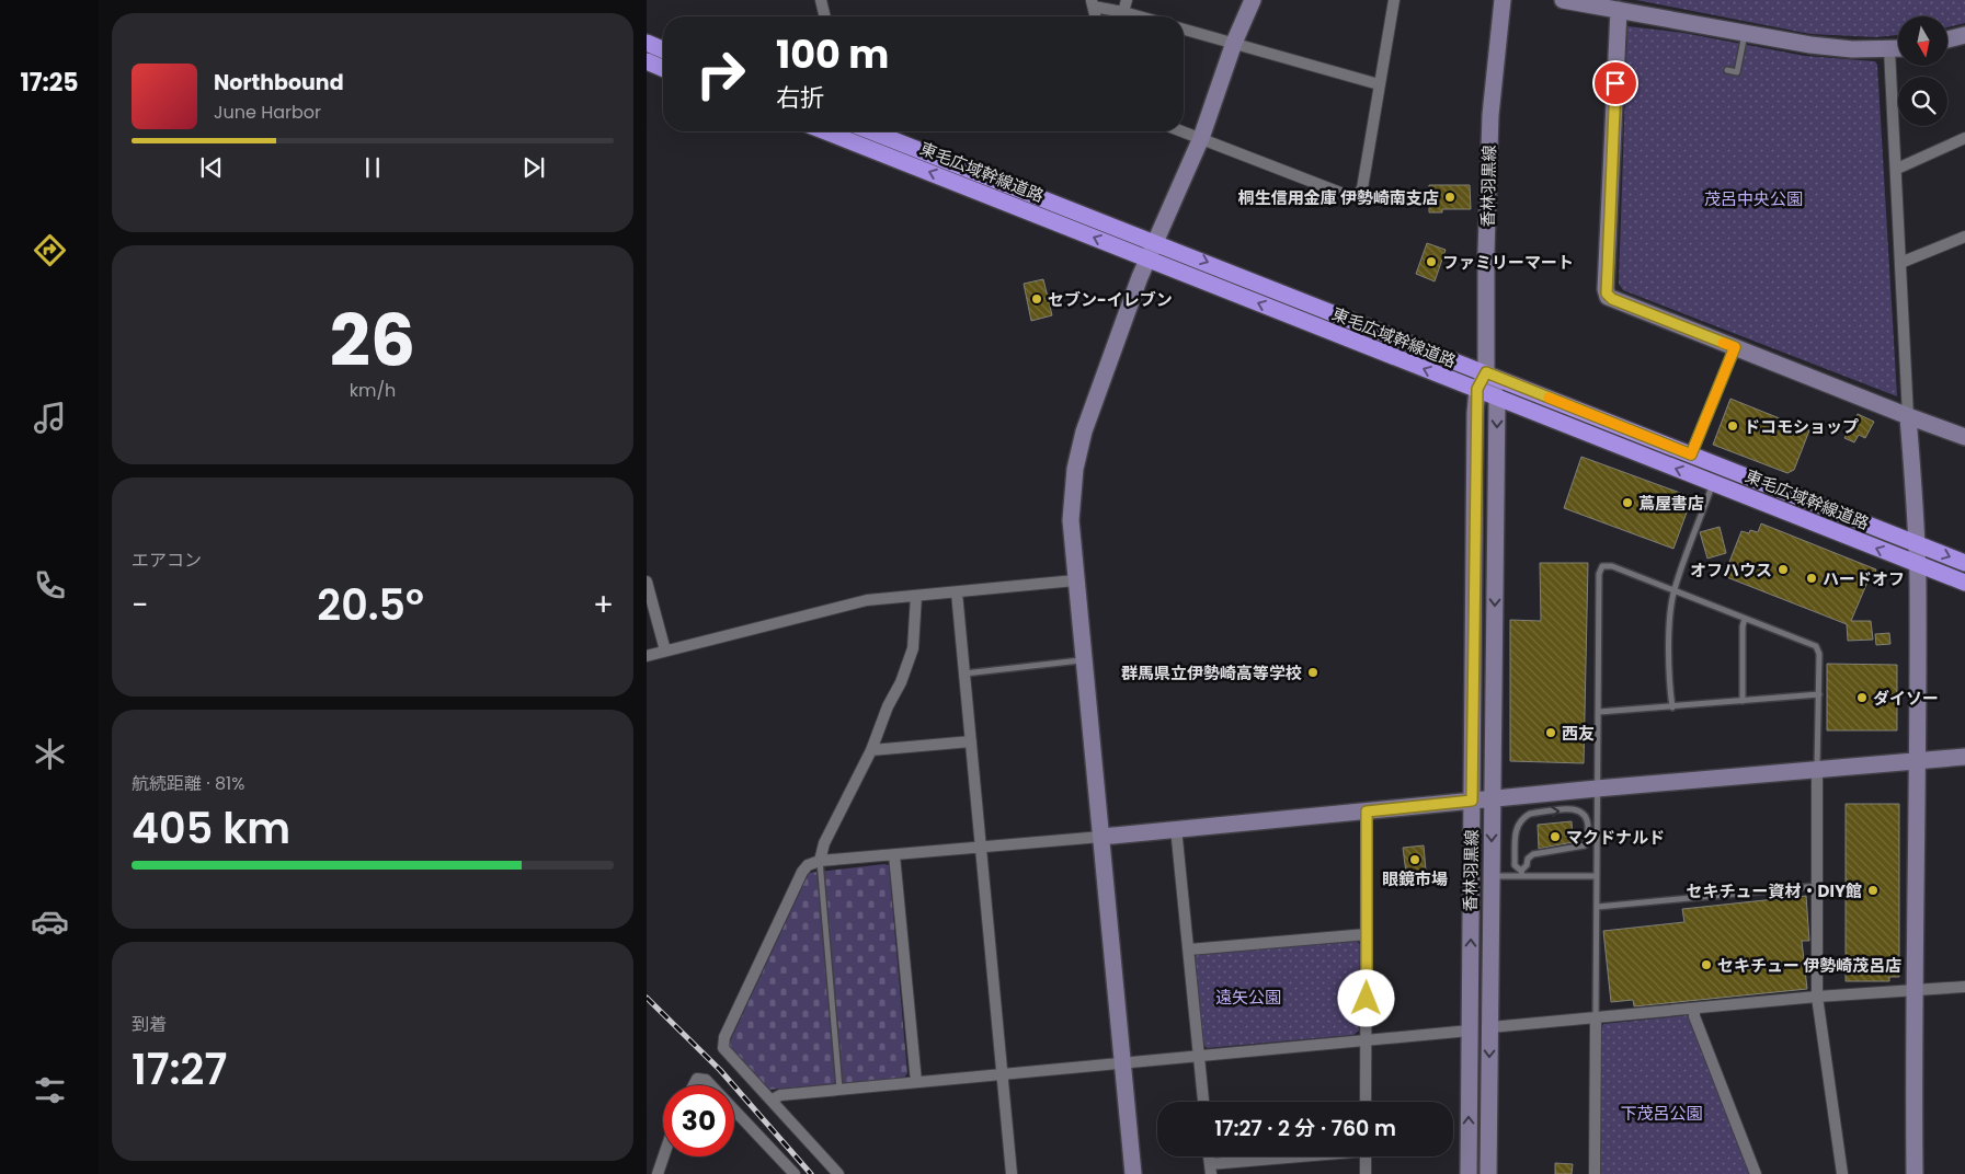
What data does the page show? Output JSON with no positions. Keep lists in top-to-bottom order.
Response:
{
  "streets": {
    "highway": ["東毛広域幹線道路"],
    "street": ["香林羽黒線"]
  },
  "crossings": [
    ["東毛広域幹線道路", "香林羽黒線"]
  ],
  "parks": ["茂呂中央公園", "遠矢公園", "下茂呂公園"],
  "places": [
    "桐生信用金庫 伊勢崎南支店",
    "ファミリーマート",
    "セブン-イレブン",
    "ドコモショップ",
    "蔦屋書店",
    "オフハウス",
    "ハードオフ",
    "群馬県立伊勢崎高等学校",
    "ダイソー",
    "西友",
    "マクドナルド",
    "眼鏡市場",
    "セキチュー資材・DIY館",
    "セキチュー 伊勢崎茂呂店"
  ],
  "north": "bottom",
  "page": {
    "tabs": "17:25",
    "turn": ["100 m", "右折"],
    "song": ["Northbound", "June Harbor"],
    "tile": [
      ["26", "km/h"],
      "エアコン",
      ["航続距離 · 81%", "405 km"],
      ["到着", "17:27"]
    ],
    "heat": ["−", "20.5°", "+"],
    "limit": "30",
    "trip": "17:27 · 2 分 · 760 m"
  }
}
